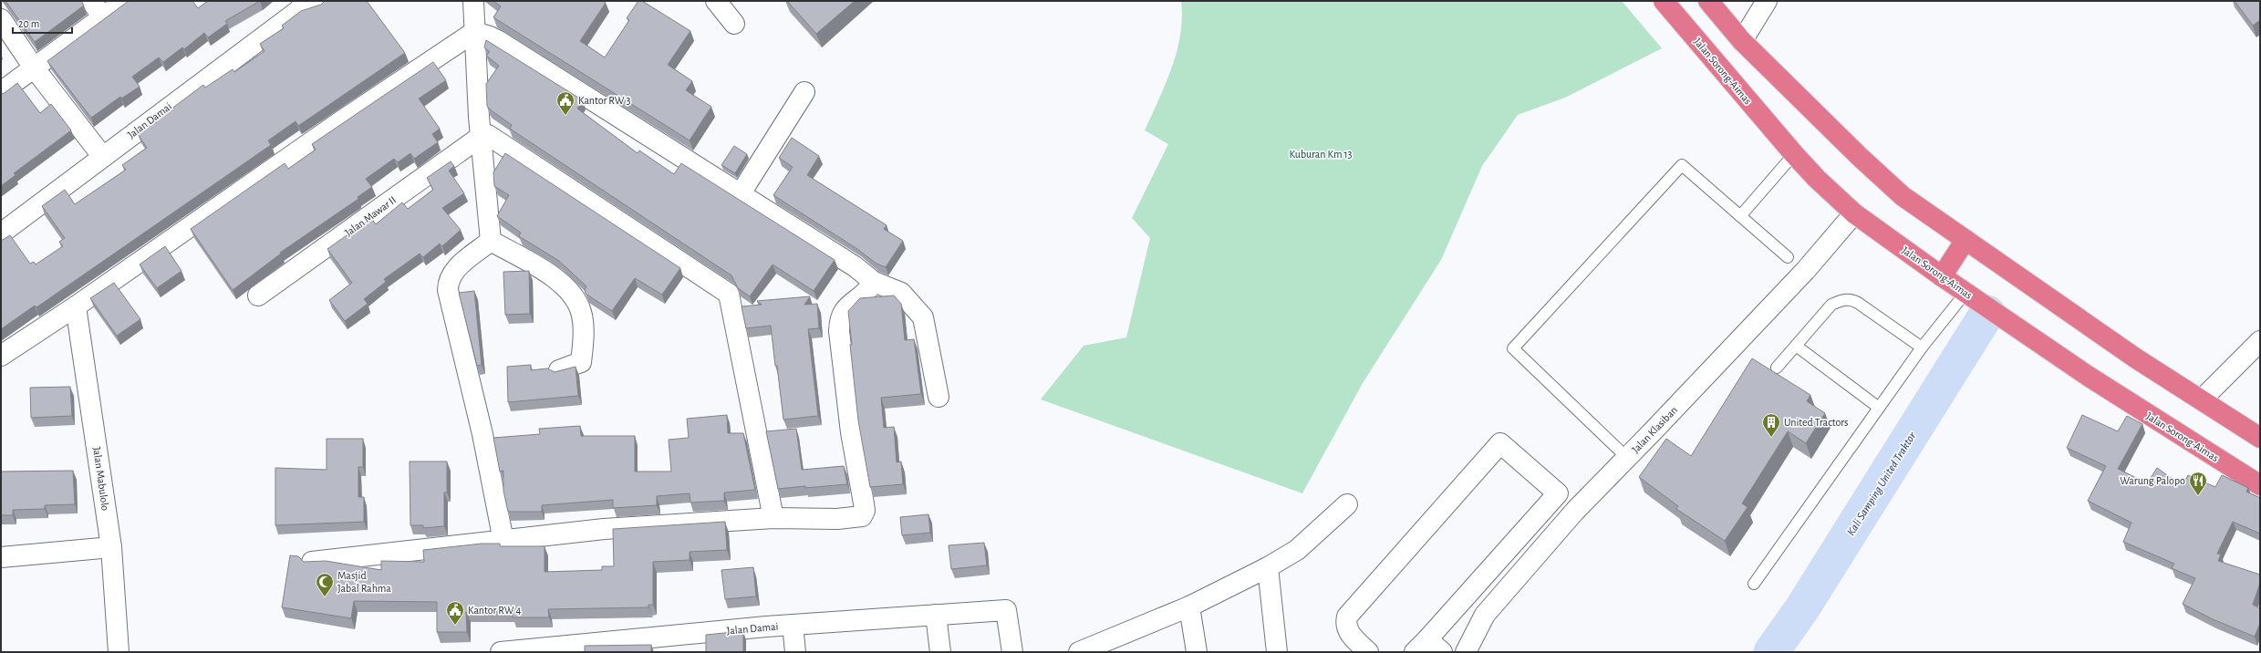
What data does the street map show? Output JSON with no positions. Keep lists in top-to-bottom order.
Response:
{
  "streets": {
    "highway": ["Jalan Sorong-Aimas"],
    "street": [
      "Jalan Damai",
      "Jalan Mawar II",
      "Jalan Klasiban",
      "Jalan Mabulolo"
    ]
  },
  "crossings": [
    ["Jalan Sorong-Aimas", "Jalan Klasiban"]
  ],
  "water": ["Kali Samping United Traktor"],
  "parks": ["Kuburan Km 13"],
  "places": {
    "public building": ["Kantor RW 3", "Kantor RW 4"],
    "building": ["United Tractors"],
    "restaurant": ["Warung Palopo"],
    "mosque": ["Masjid Jabal Rahma"]
  },
  "scale_bar": "20 m"
}
